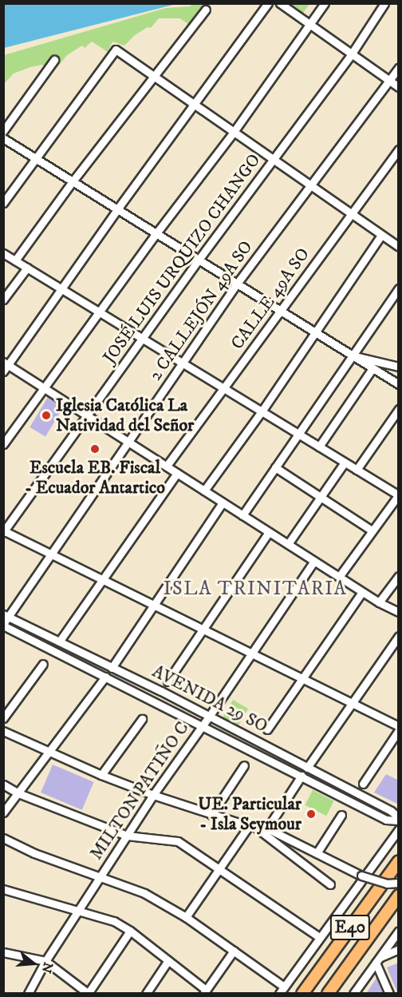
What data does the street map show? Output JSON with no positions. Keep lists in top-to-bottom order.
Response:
{
  "streets": {
    "highway": ["E40"],
    "street": [
      "JOSÉ LUIS URQUIZO CHANGO",
      "CALLE 49A SO",
      "2 CALLEJÓN 49A SO",
      "AVENIDA 29 SO",
      "MILTON PATIÑO C"
    ]
  },
  "crossings": [
    ["2 CALLEJÓN 49A SO", "AVENIDA 29 SO"],
    ["AVENIDA 29 SO", "MILTON PATIÑO C"]
  ],
  "districts": ["ISLA TRINITARIA"],
  "places": ["Iglesia Católica La Natividad del Señor", "Escuela EB. Fiscal - Ecuador Antartico", "UE. Particular - Isla Seymour"],
  "north": "right"
}
